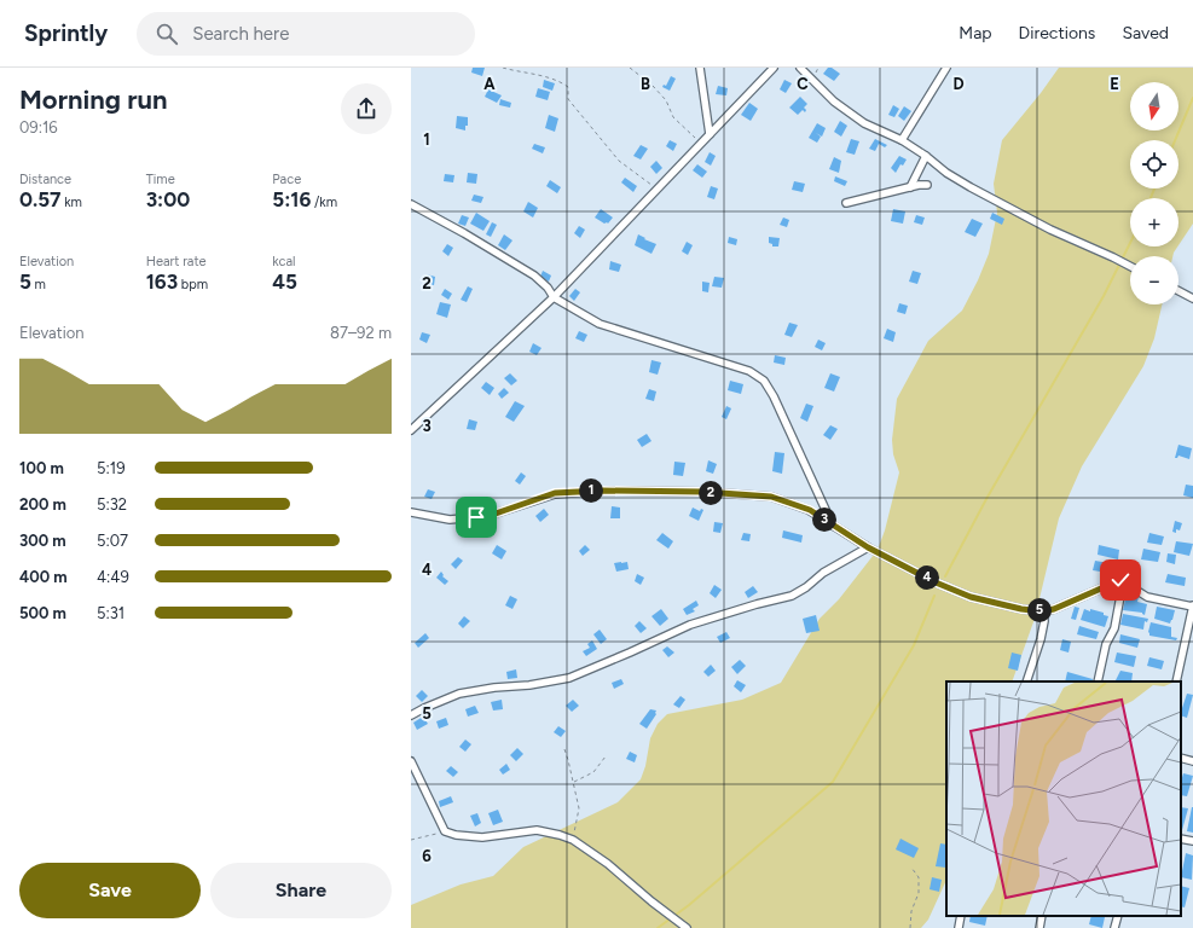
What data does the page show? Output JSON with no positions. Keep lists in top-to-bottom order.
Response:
{
  "north": "bottom",
  "page": {
    "header": "Sprintly",
    "search": "Search here",
    "nav": ["Map", "Directions", "Saved"],
    "heading": ["Morning run", "09:16"],
    "map_buttons": ["+", "−"],
    "stats": [
      ["Distance", "0.57 km"],
      ["Time", "3:00"],
      ["Pace", "5:16 /km"],
      ["Elevation", "5 m"],
      ["Heart rate", "163 bpm"],
      ["kcal", "45"]
    ],
    "chart": ["Elevation", "87–92 m"],
    "list": [
      {
        "name": "100 m",
        "note": "5:19"
      },
      {
        "name": "200 m",
        "note": "5:32"
      },
      {
        "name": "300 m",
        "note": "5:07"
      },
      {
        "name": "400 m",
        "note": "4:49"
      },
      {
        "name": "500 m",
        "note": "5:31"
      }
    ],
    "pins": [
      "1",
      "2",
      "3",
      "4",
      "5"
    ],
    "buttons": ["Save", "Share"]
  },
  "grid": {
    "columns": [
      "A",
      "B",
      "C",
      "D",
      "E"
    ],
    "rows": [
      "1",
      "2",
      "3",
      "4",
      "5",
      "6"
    ]
  }
}
